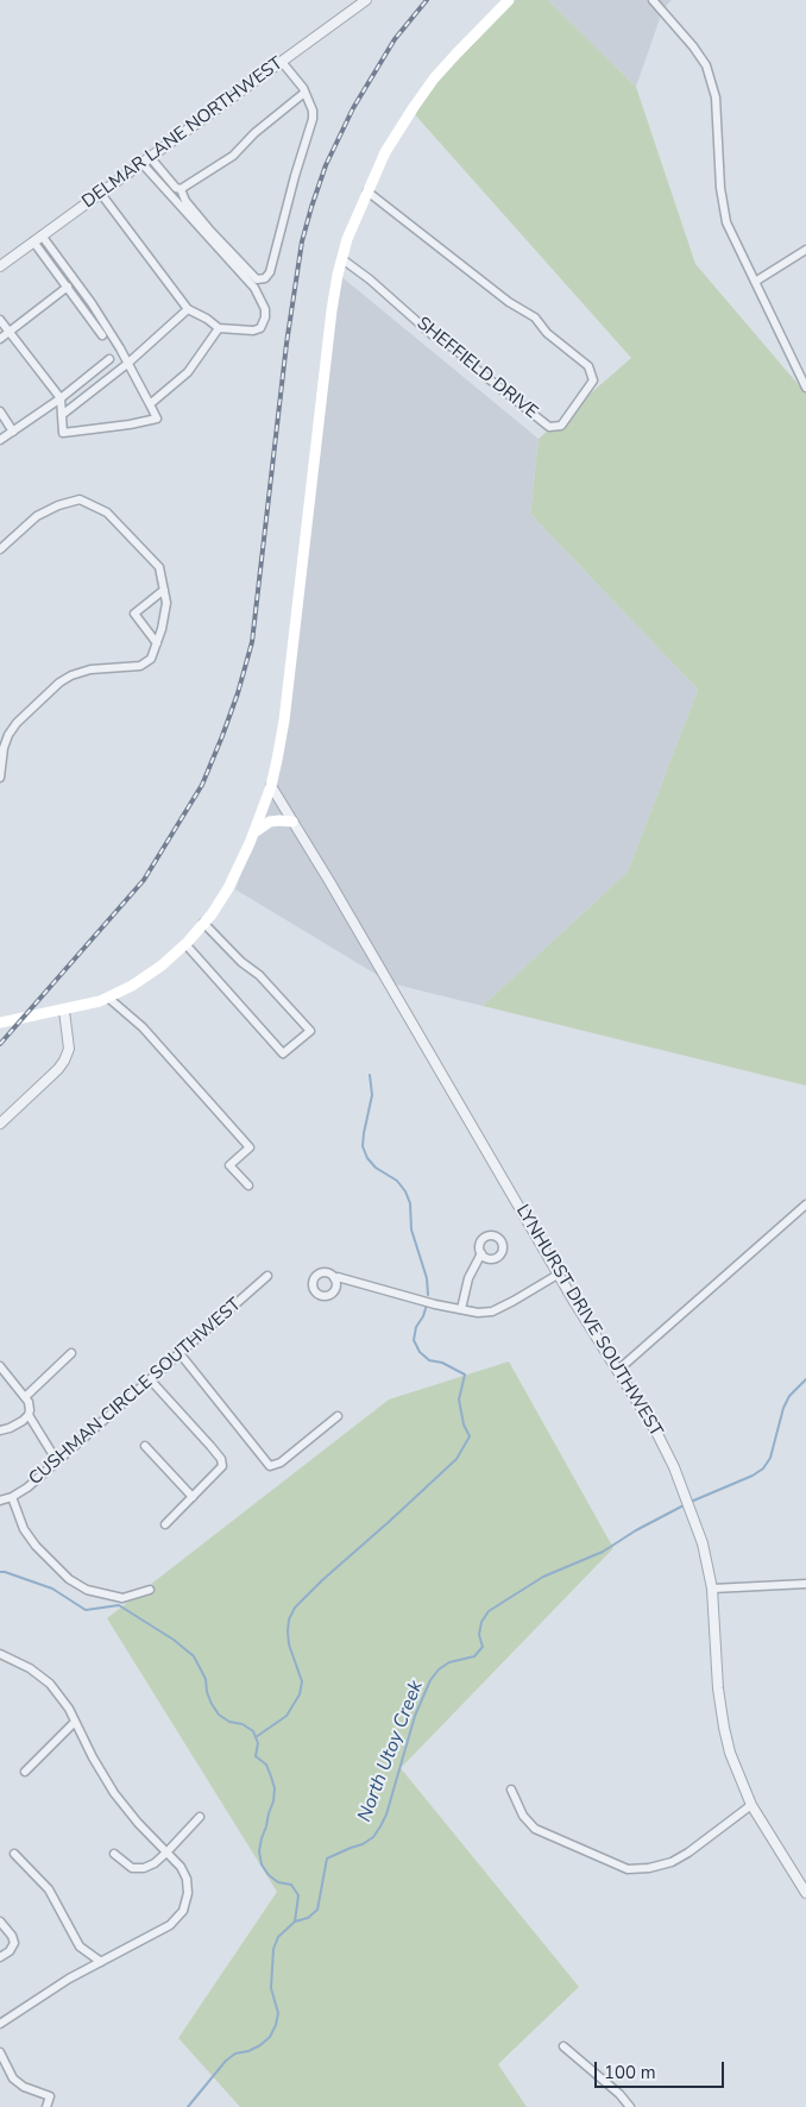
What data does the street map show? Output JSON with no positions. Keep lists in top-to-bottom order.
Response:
{
  "streets": {
    "street": [
      "DELMAR LANE NORTHWEST",
      "SHEFFIELD DRIVE",
      "LYNHURST DRIVE SOUTHWEST",
      "CUSHMAN CIRCLE SOUTHWEST"
    ]
  },
  "water": ["North Utoy Creek"],
  "scale_bar": "100 m"
}
